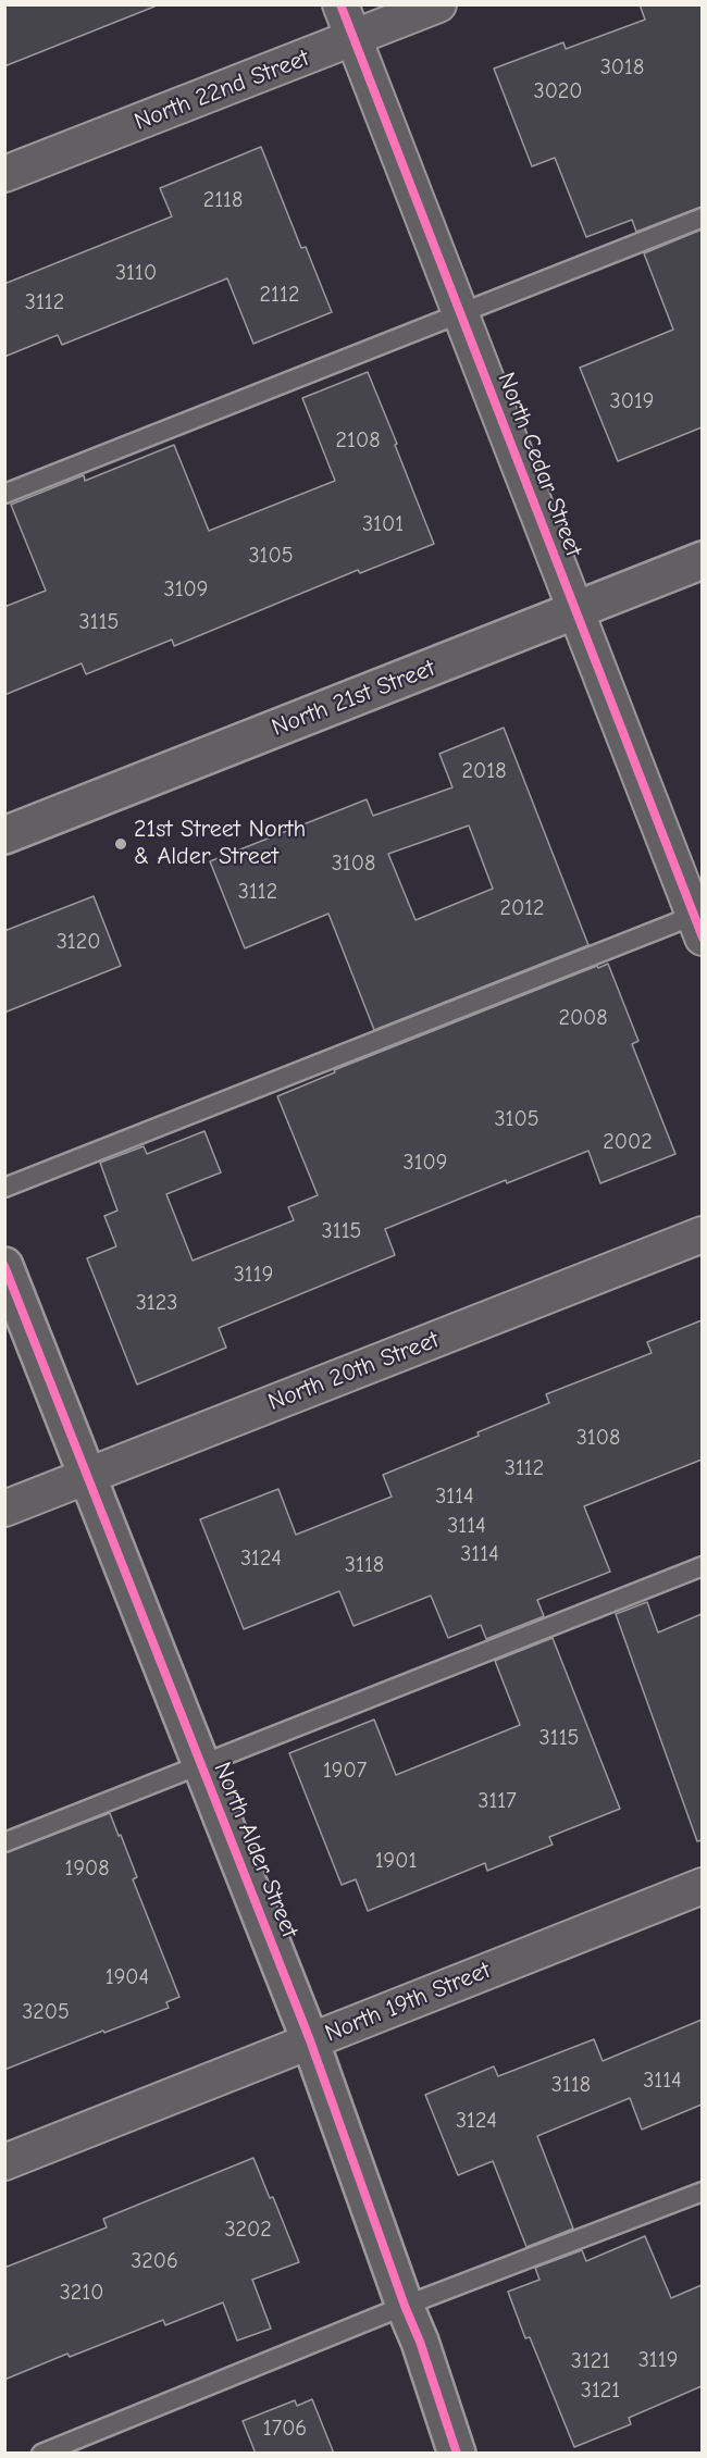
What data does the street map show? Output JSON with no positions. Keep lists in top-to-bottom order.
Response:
{
  "streets": {
    "street": [
      "North 22nd Street",
      "North Cedar Street",
      "North 21st Street",
      "North 20th Street",
      "North Alder Street",
      "North 19th Street"
    ]
  },
  "crossings": [
    ["North 22nd Street", "North Cedar Street"],
    ["North Cedar Street", "North 21st Street"],
    ["North 20th Street", "North Alder Street"],
    ["North Alder Street", "North 19th Street"]
  ],
  "places": ["21st Street North & Alder Street"],
  "house_numbers": [
    "3018",
    "3020",
    "2118",
    "3110",
    "2112",
    "3112",
    "3019",
    "2108",
    "3101",
    "3105",
    "3109",
    "3115",
    "2018",
    "3108",
    "3112",
    "2012",
    "3120",
    "2008",
    "3105",
    "2002",
    "3109",
    "3115",
    "3119",
    "3123",
    "3108",
    "3112",
    "3114",
    "3114",
    "3114",
    "3124",
    "3118",
    "3115",
    "1907",
    "3117",
    "1901",
    "1908",
    "1904",
    "3205",
    "3114",
    "3118",
    "3124",
    "3202",
    "3206",
    "3210",
    "3119",
    "3121",
    "3121",
    "1706"
  ]
}
